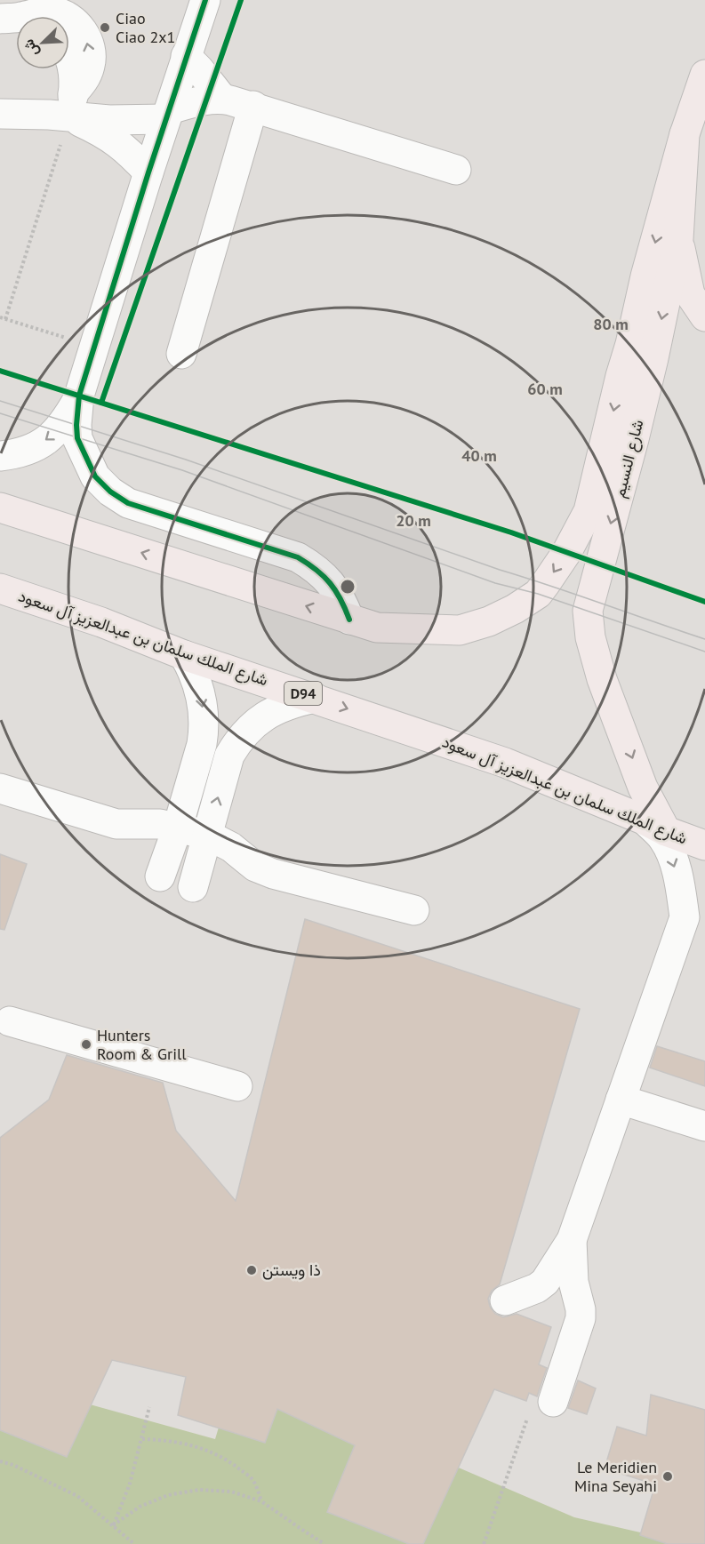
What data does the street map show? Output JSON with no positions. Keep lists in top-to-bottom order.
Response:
{
  "streets": {
    "main road": ["شارع النسيم", "شارع الملك سلمان بن عبدالعزيز آل سعود", "D94"]
  },
  "crossings": [
    ["شارع النسيم", "شارع الملك سلمان بن عبدالعزيز آل سعود"]
  ],
  "one_way": ["شارع النسيم", "شارع الملك سلمان بن عبدالعزيز آل سعود"],
  "places": [
    "Ciao Ciao 2x1",
    "Hunters Room & Grill",
    "ذا ويستن",
    "Le Meridien Mina Seyahi"
  ],
  "north": "bottom left",
  "rings": [
    "80 m",
    "60 m",
    "40 m",
    "20 m"
  ]
}
